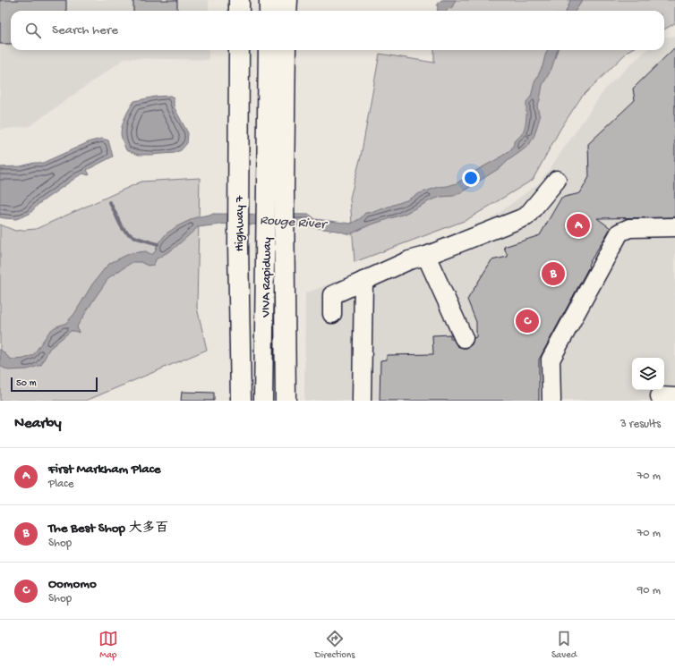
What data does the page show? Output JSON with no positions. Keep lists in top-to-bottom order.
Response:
{
  "streets": {
    "main road": ["Highway 7"],
    "lane": ["VIVA Rapidway"]
  },
  "water": ["Rouge River"],
  "scale_bar": "50 m",
  "page": {
    "search": "Search here",
    "pins": ["A", "B", "C"],
    "scale": "50 m",
    "heading": ["Nearby", "3 results"],
    "list": [
      {
        "mark": "A",
        "name": "First Markham Place",
        "note": "Place",
        "value": "70 m"
      },
      {
        "mark": "B",
        "name": "The Best Shop 大多百",
        "note": "Shop",
        "value": "70 m"
      },
      {
        "mark": "C",
        "name": "Oomomo",
        "note": "Shop",
        "value": "90 m"
      }
    ],
    "nav": ["Map", "Directions", "Saved"]
  }
}
